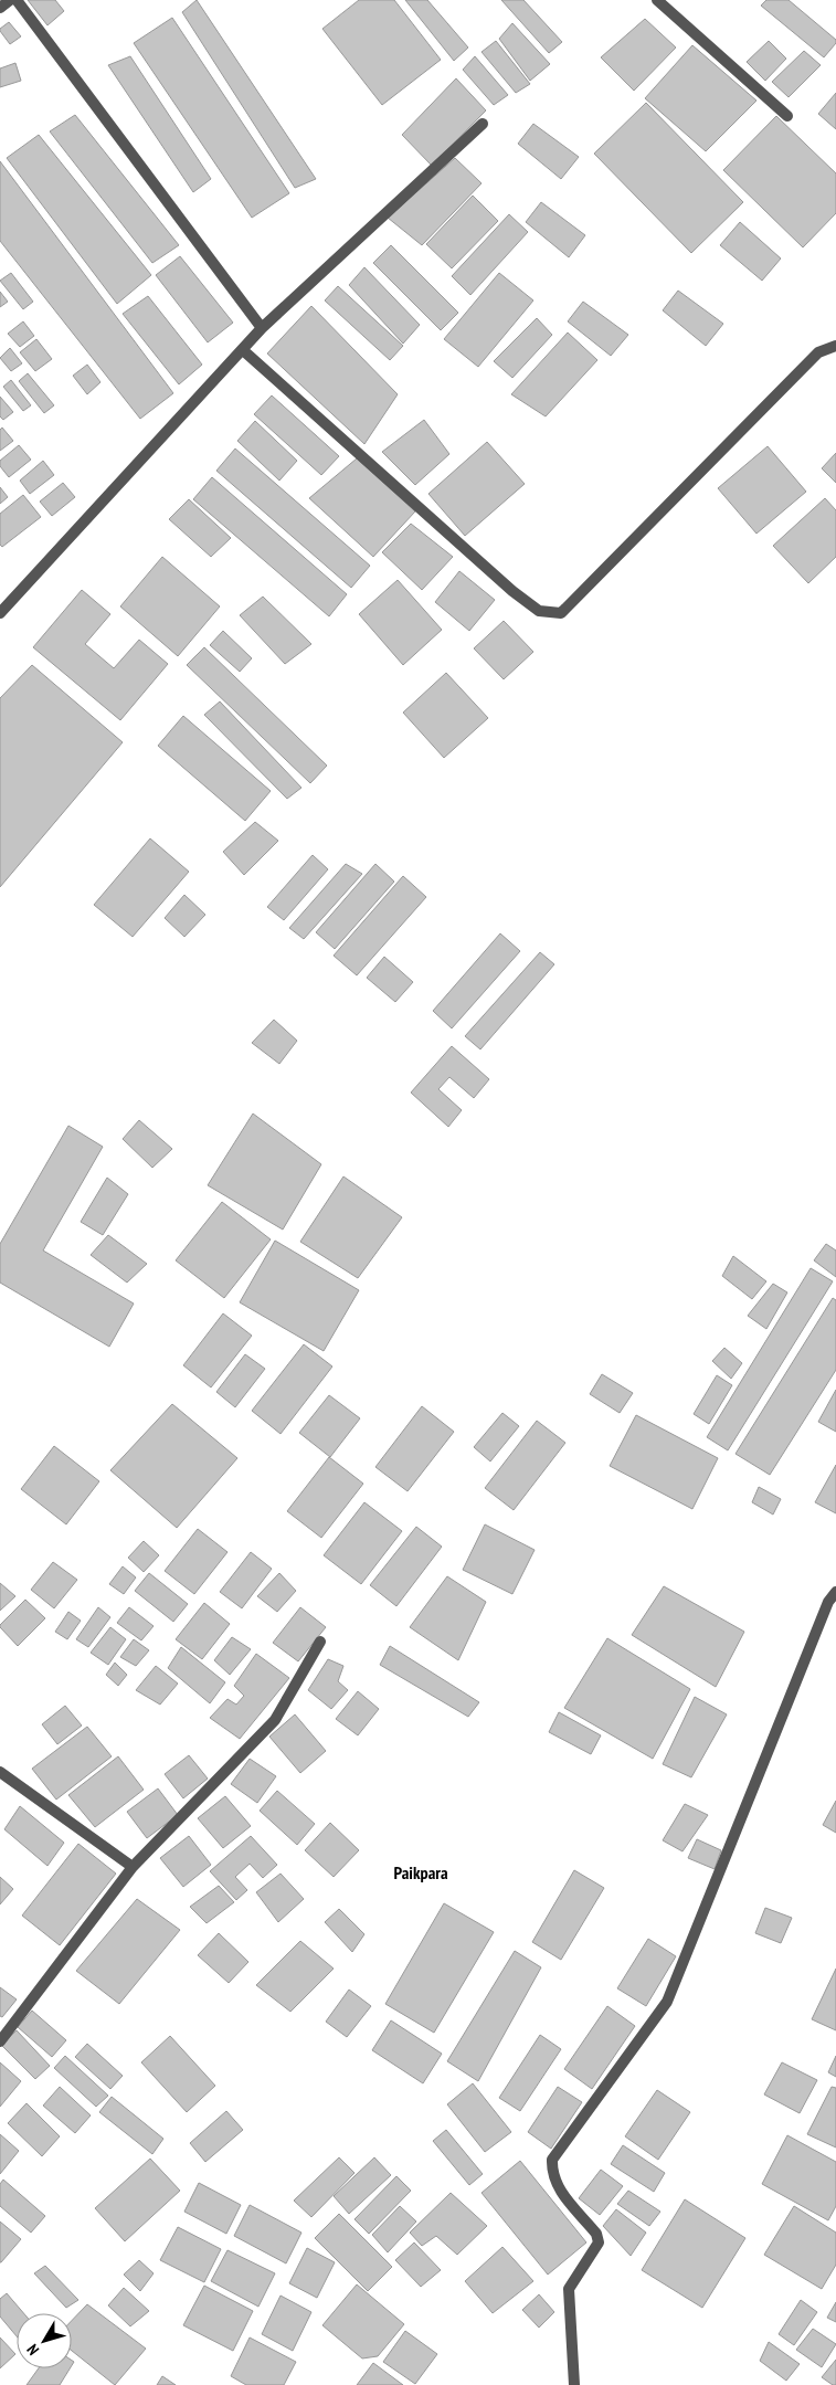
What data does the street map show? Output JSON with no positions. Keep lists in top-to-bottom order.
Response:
{
  "districts": ["Paikpara"],
  "north": "bottom left"
}
